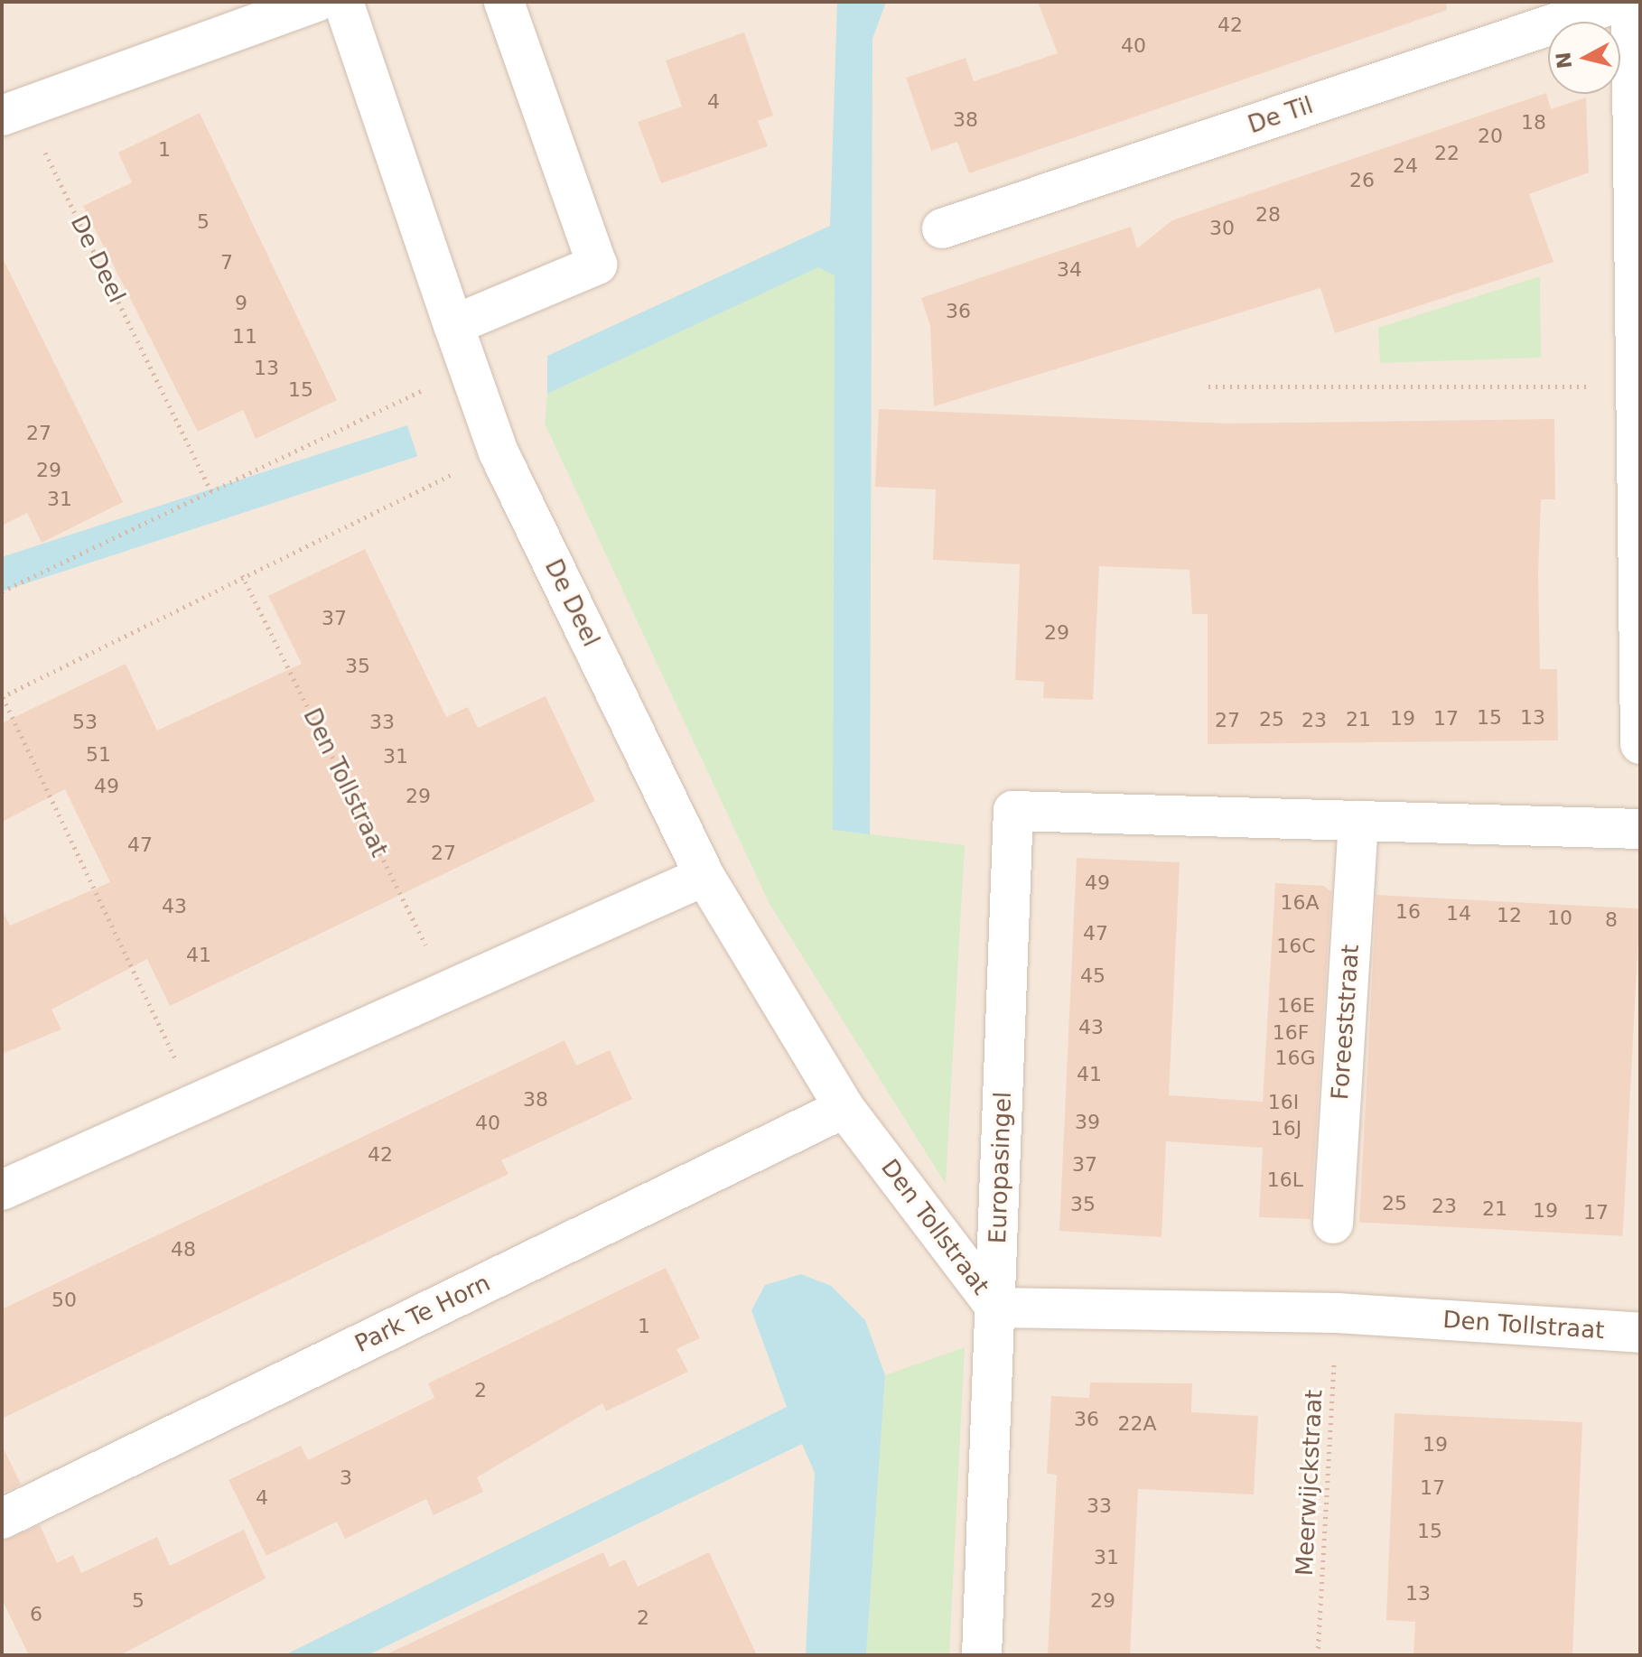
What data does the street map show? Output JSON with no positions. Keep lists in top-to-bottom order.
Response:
{
  "streets": {
    "street": [
      "De Til",
      "De Deel",
      "Den Tollstraat",
      "Foreeststraat",
      "Europasingel",
      "Park Te Horn"
    ],
    "path": ["Meerwijckstraat"]
  },
  "crossings": [
    ["De Deel", "Den Tollstraat"],
    ["Den Tollstraat", "Europasingel"],
    ["Den Tollstraat", "Park Te Horn"],
    ["Den Tollstraat", "Meerwijckstraat"],
    ["Foreeststraat", "Europasingel"]
  ],
  "house_numbers": [
    "42",
    "40",
    "4",
    "38",
    "18",
    "20",
    "1",
    "22",
    "24",
    "26",
    "28",
    "5",
    "30",
    "7",
    "34",
    "9",
    "36",
    "11",
    "13",
    "15",
    "27",
    "29",
    "31",
    "37",
    "29",
    "35",
    "15",
    "13",
    "19",
    "17",
    "25",
    "21",
    "27",
    "23",
    "53",
    "33",
    "51",
    "31",
    "49",
    "29",
    "47",
    "27",
    "49",
    "16A",
    "43",
    "16",
    "14",
    "12",
    "10",
    "8",
    "47",
    "16C",
    "41",
    "45",
    "16E",
    "43",
    "16F",
    "16G",
    "41",
    "38",
    "16I",
    "39",
    "40",
    "16J",
    "42",
    "37",
    "16L",
    "25",
    "35",
    "23",
    "21",
    "19",
    "17",
    "48",
    "50",
    "1",
    "2",
    "36",
    "22A",
    "19",
    "3",
    "17",
    "4",
    "33",
    "15",
    "31",
    "13",
    "5",
    "29",
    "6",
    "2"
  ],
  "north": "left"
}
